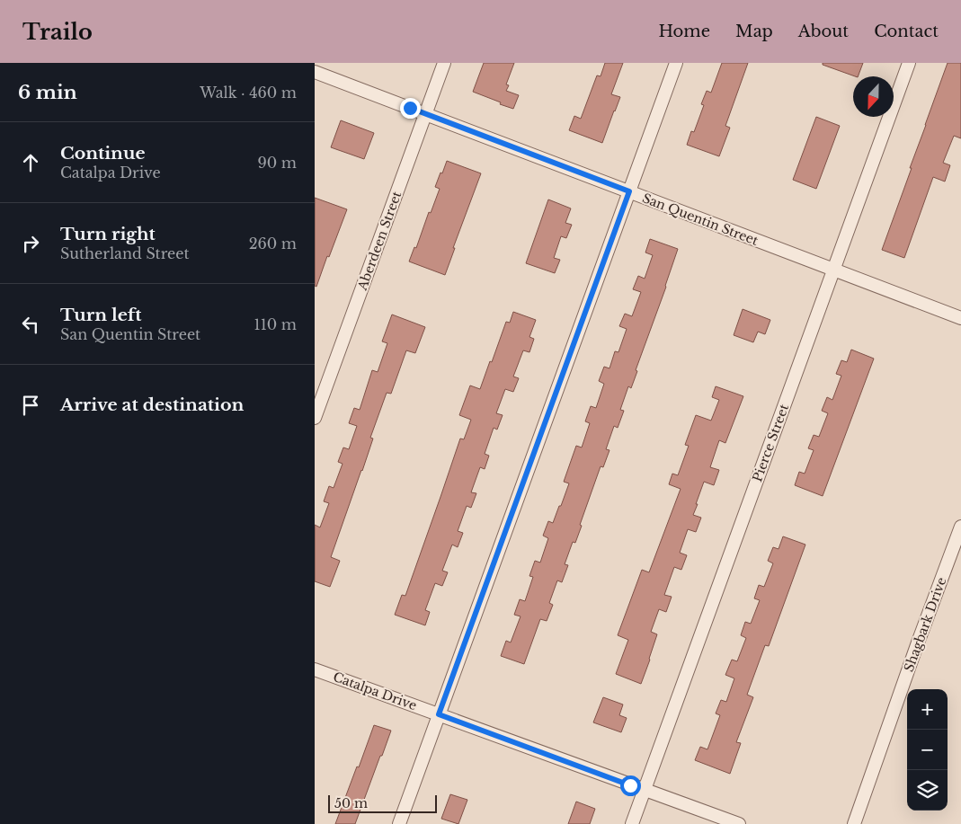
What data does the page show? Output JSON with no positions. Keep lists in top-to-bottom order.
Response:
{
  "streets": {
    "street": [
      "San Quentin Street",
      "Aberdeen Street",
      "Pierce Street",
      "Shagbark Drive",
      "Catalpa Drive"
    ]
  },
  "crossings": [
    ["San Quentin Street", "Aberdeen Street"],
    ["San Quentin Street", "Pierce Street"],
    ["Pierce Street", "Catalpa Drive"]
  ],
  "scale_bar": "50 m",
  "north": "bottom",
  "page": {
    "header": "Trailo",
    "nav": [
      "Home",
      "Map",
      "About",
      "Contact"
    ],
    "heading": ["6 min", "Walk · 460 m"],
    "list": [
      ["Continue", "Catalpa Drive", "90 m"],
      ["Turn right", "Sutherland Street", "260 m"],
      ["Turn left", "San Quentin Street", "110 m"],
      "Arrive at destination"
    ],
    "map_buttons": ["+", "−"],
    "scale": "50 m"
  }
}
